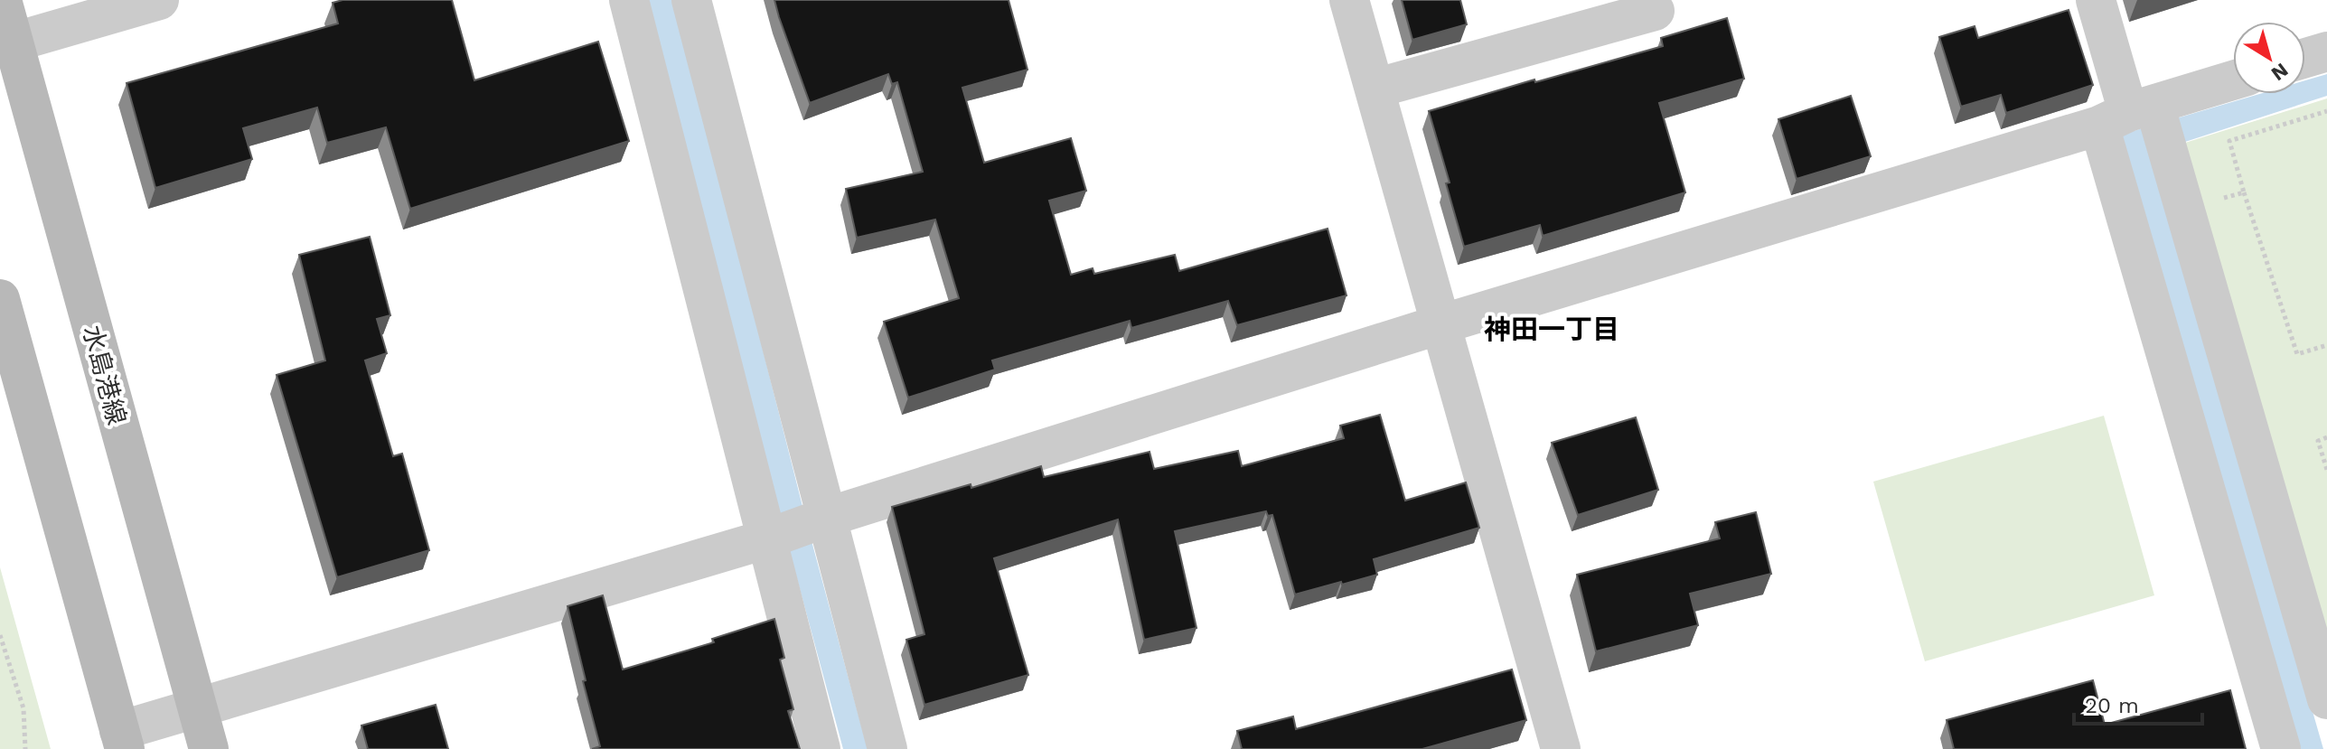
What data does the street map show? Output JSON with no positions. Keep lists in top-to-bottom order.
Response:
{
  "streets": {
    "main road": ["水島港線"]
  },
  "districts": ["神田一丁目"],
  "scale_bar": "20 m",
  "north": "bottom right"
}
